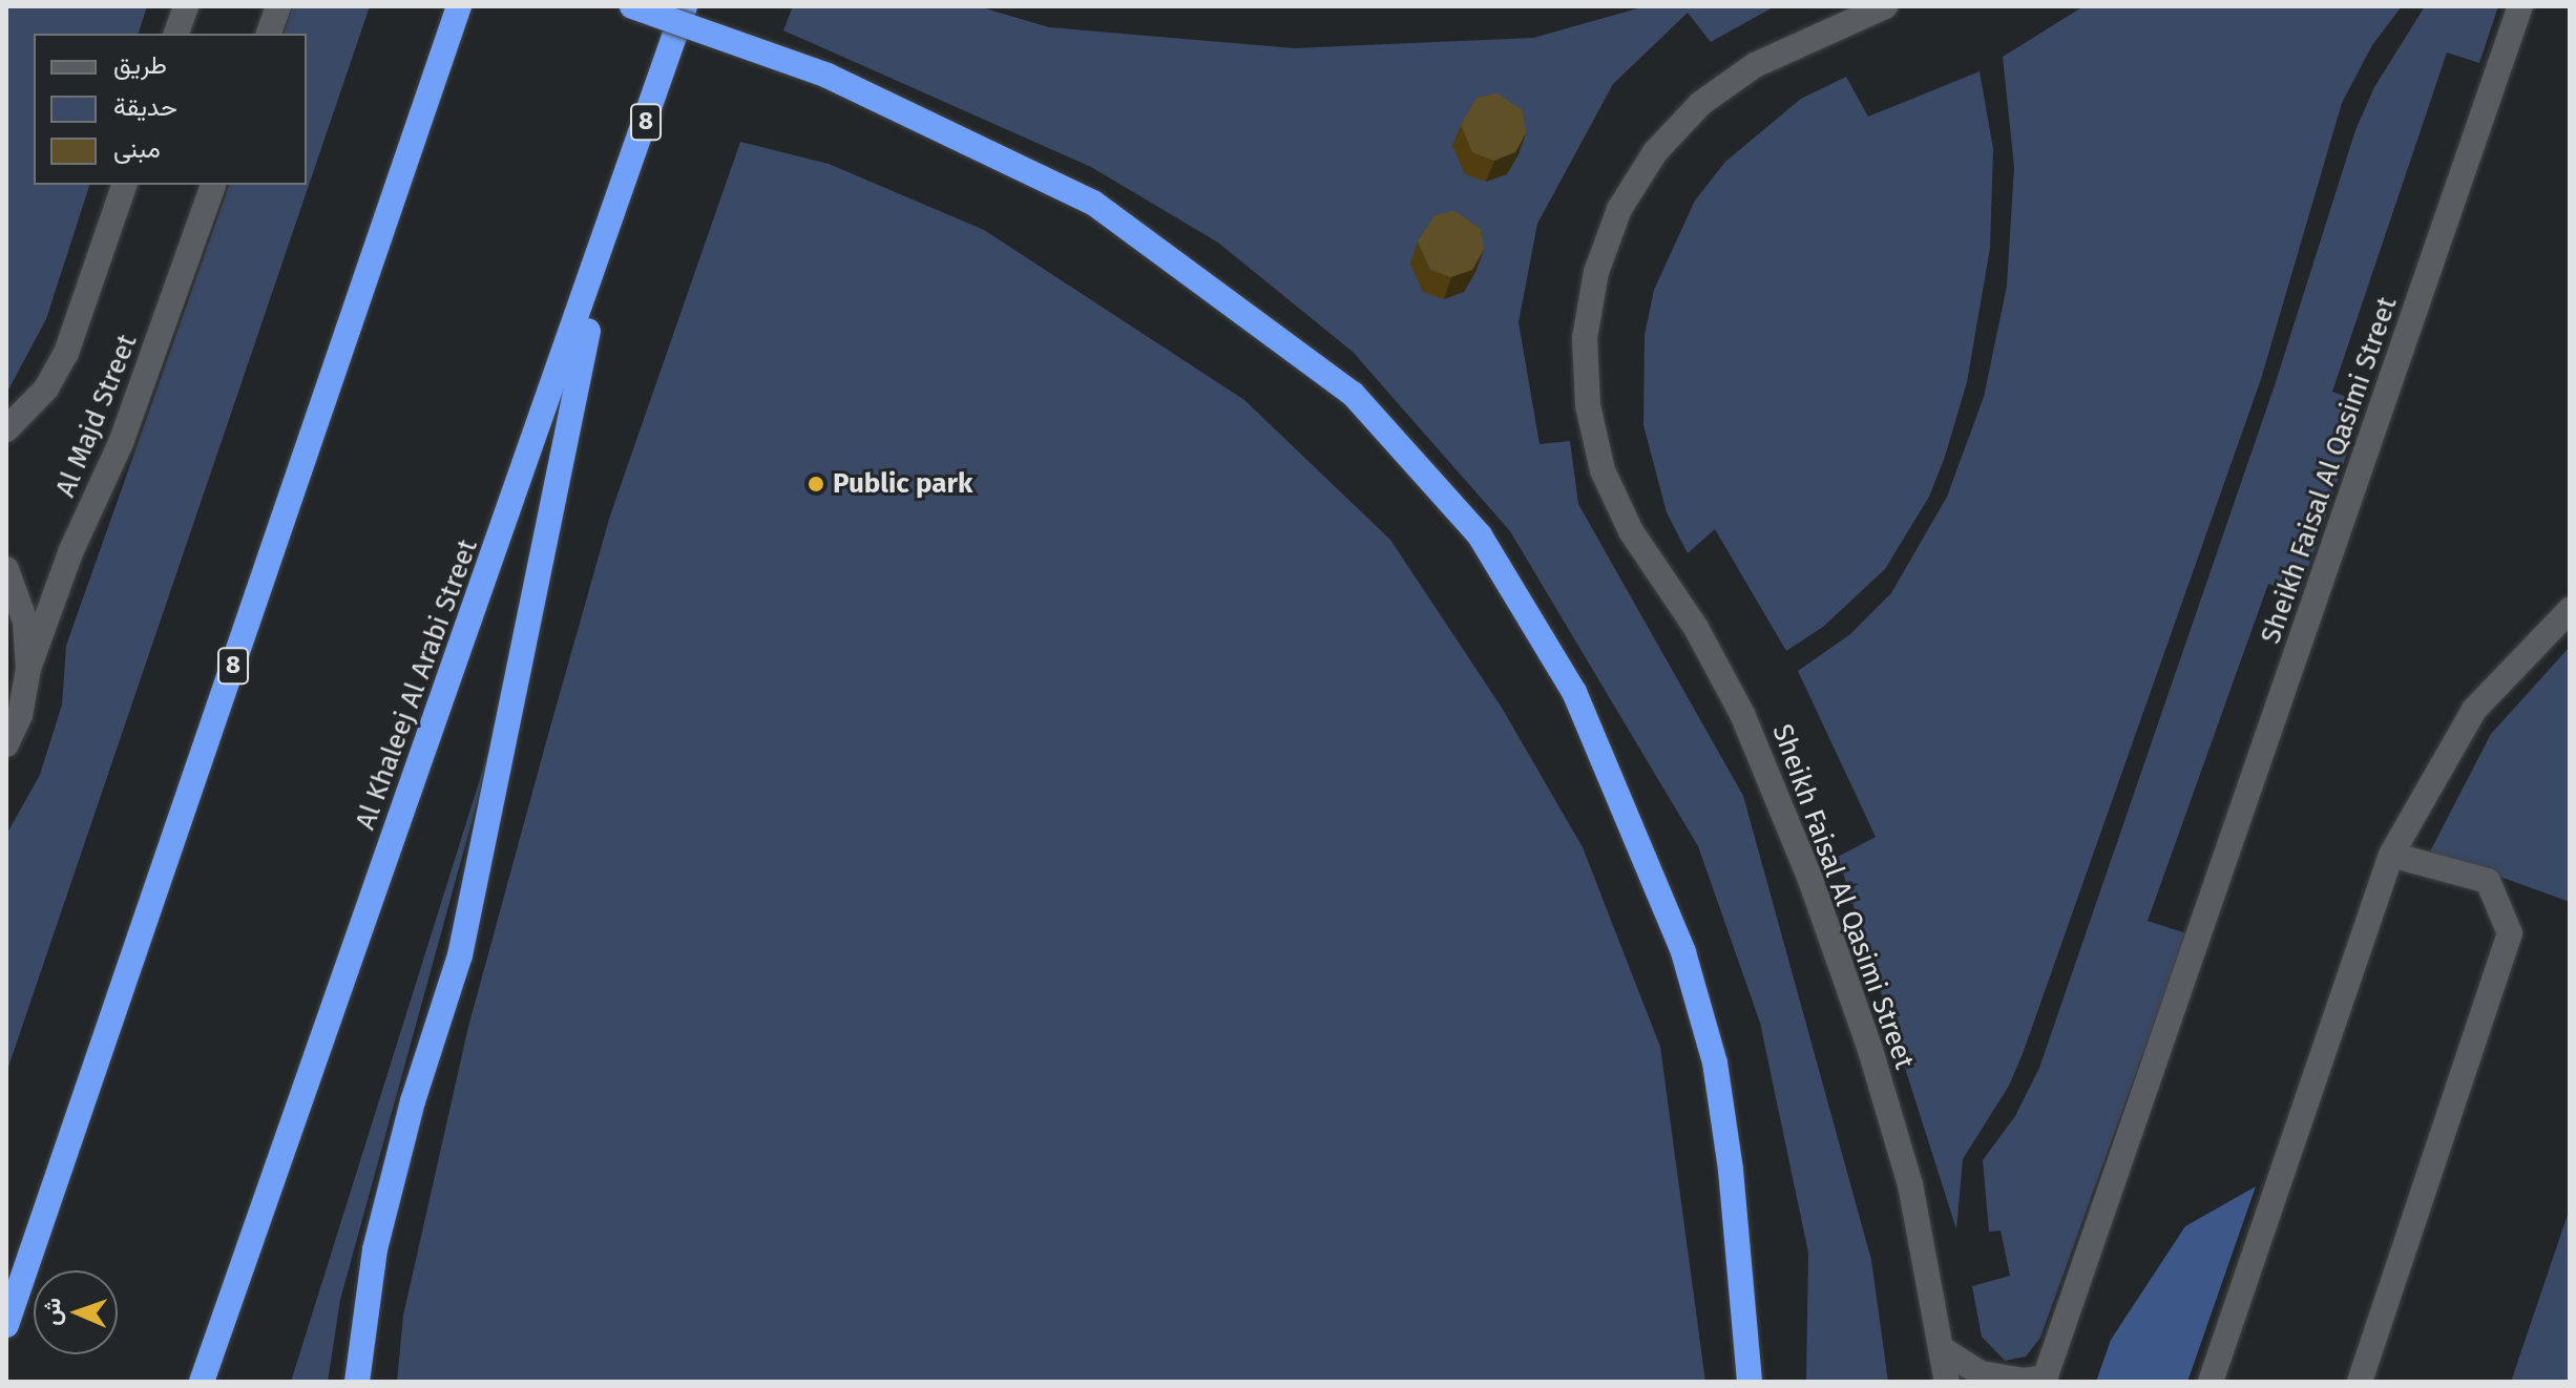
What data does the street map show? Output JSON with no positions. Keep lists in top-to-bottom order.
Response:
{
  "streets": {
    "highway": ["8", "Al Khaleej Al Arabi Street"],
    "street": ["Al Majd Street", "Sheikh Faisal Al Qasimi Street"]
  },
  "places": ["Public park"],
  "legend": ["طريق", "حديقة", "مبنى"],
  "north": "left"
}
